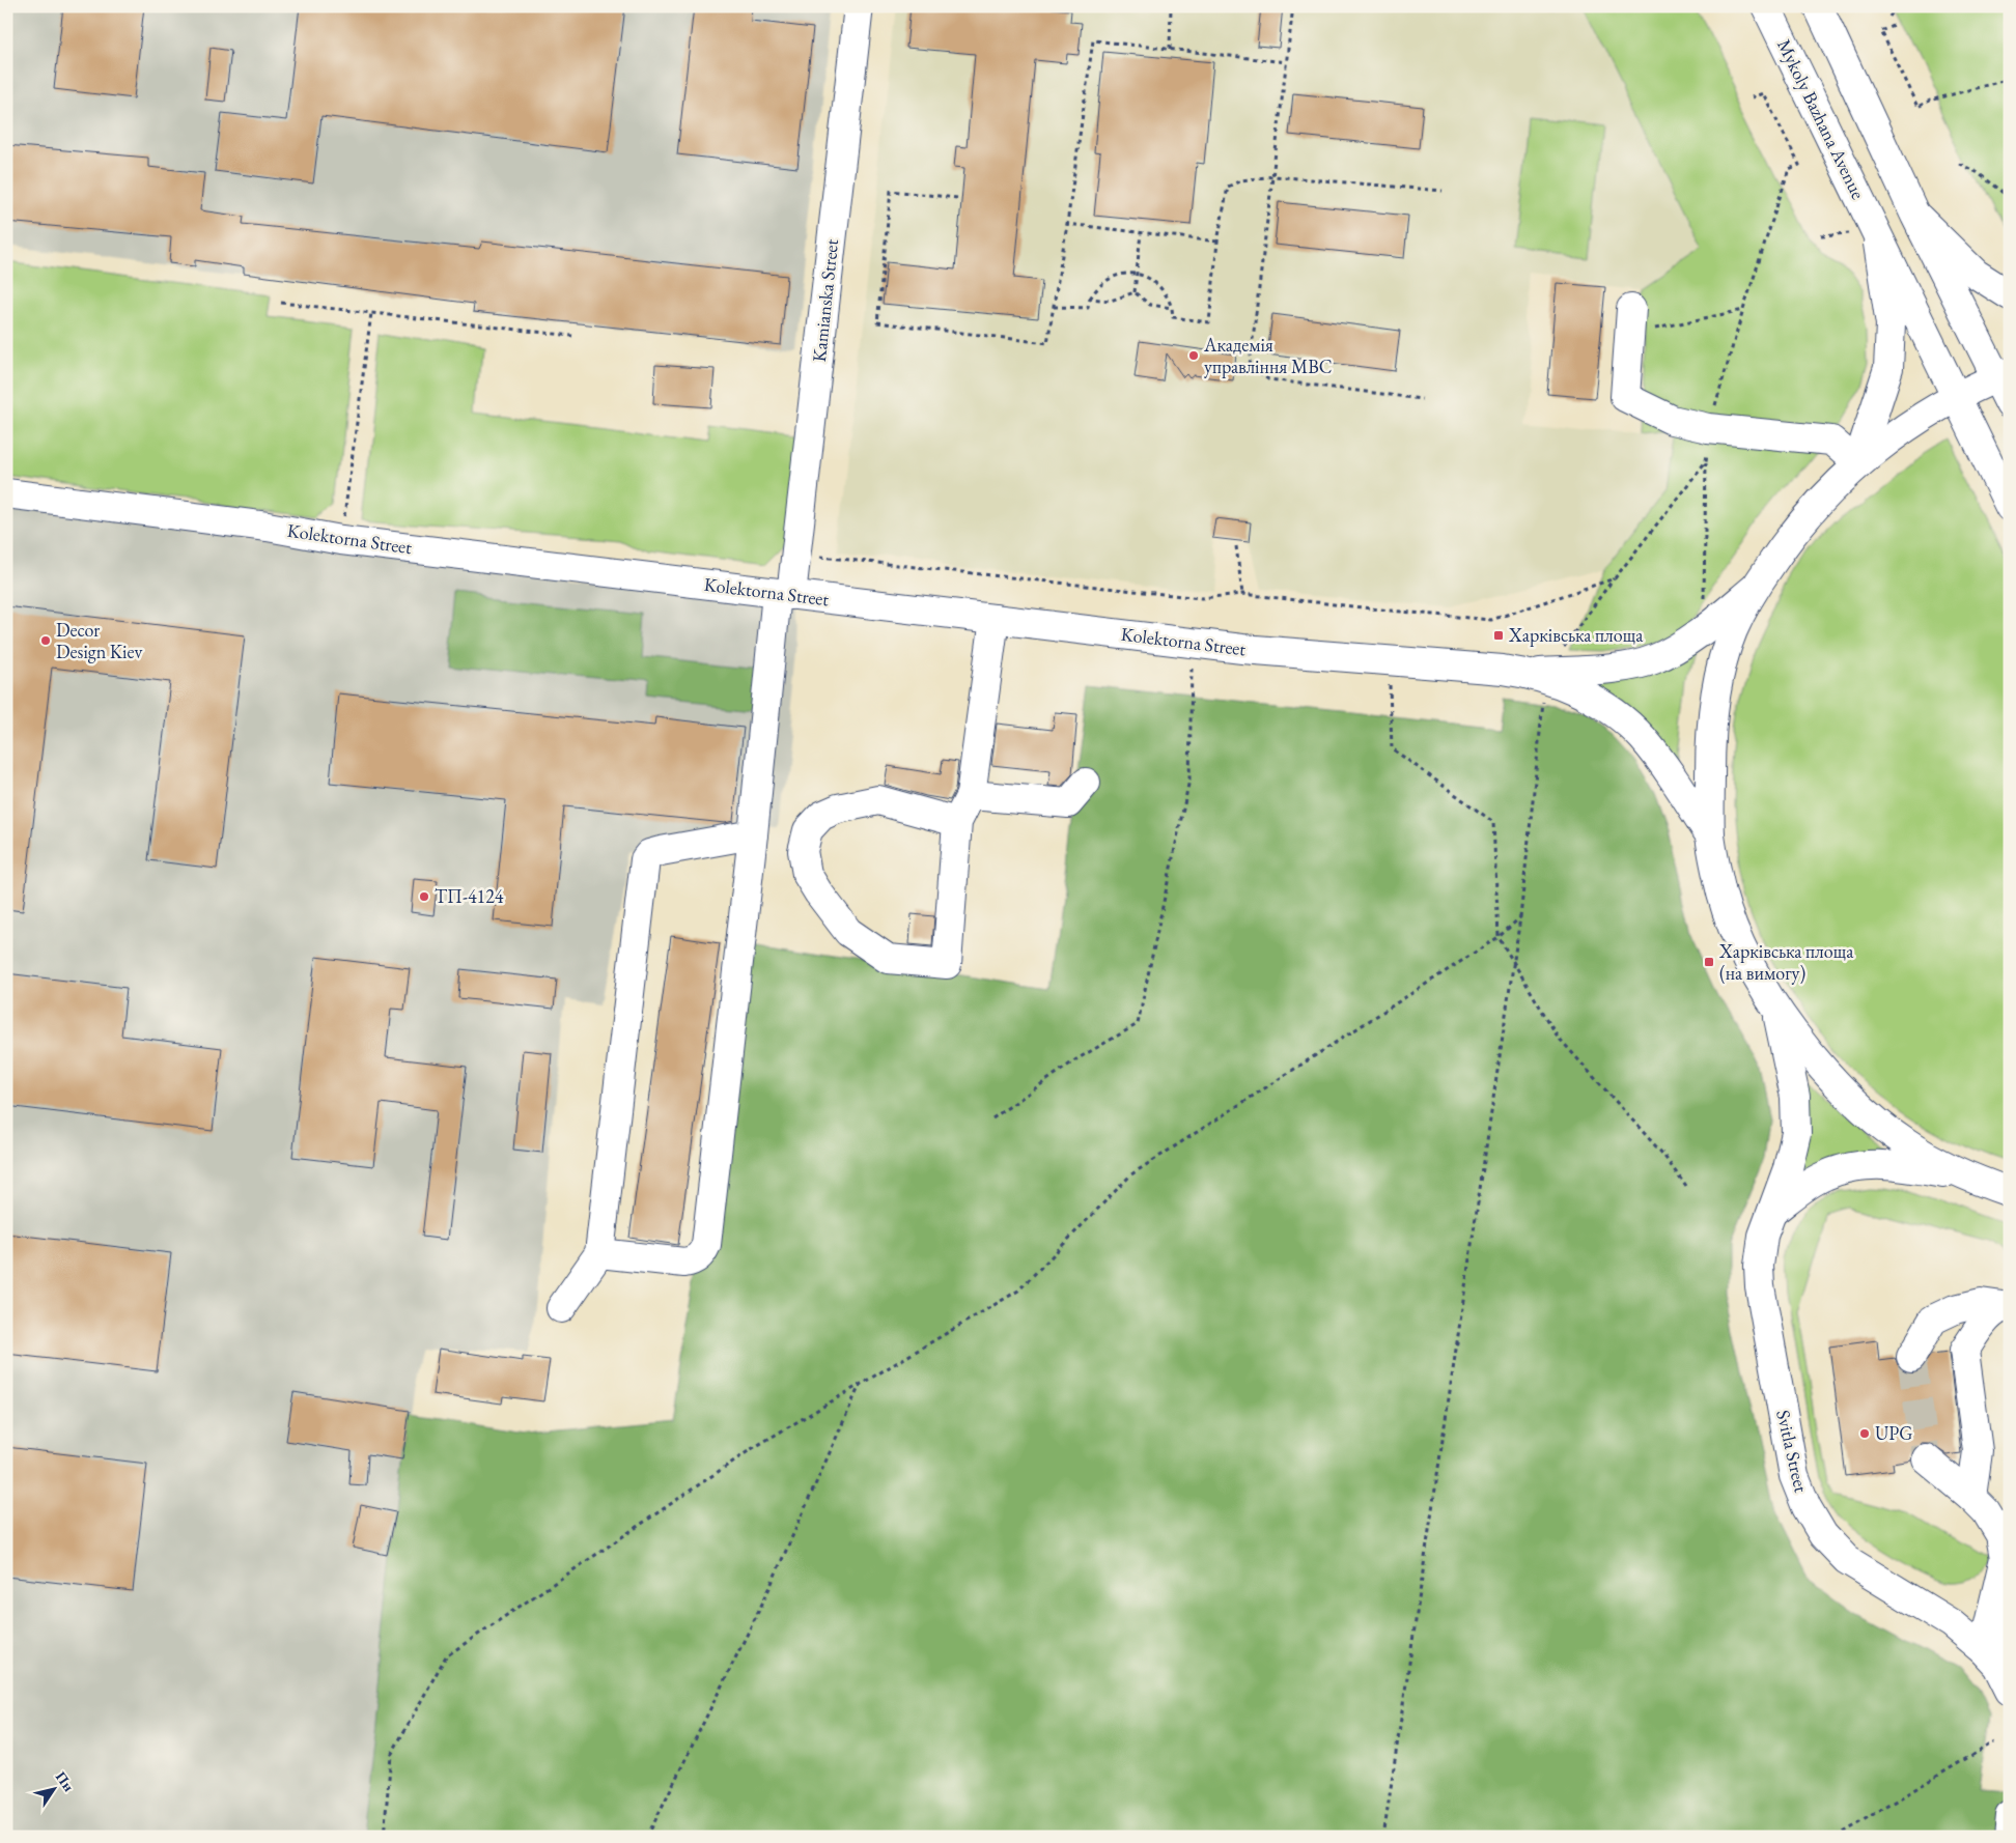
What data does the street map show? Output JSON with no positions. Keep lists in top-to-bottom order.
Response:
{
  "streets": {
    "main road": [
      "Mykoly Bazhana Avenue",
      "Kamianska Street",
      "Kolektorna Street",
      "Svitla Street"
    ]
  },
  "crossings": [
    ["Kamianska Street", "Kolektorna Street"]
  ],
  "places": {
    "other": [
      "Академія управління МВС",
      "Decor Design Kiev",
      "ТП-4124",
      "UPG"
    ],
    "transit": ["Харківська площа", "Харківська площа (на вимогу)"]
  },
  "north": "top right"
}
